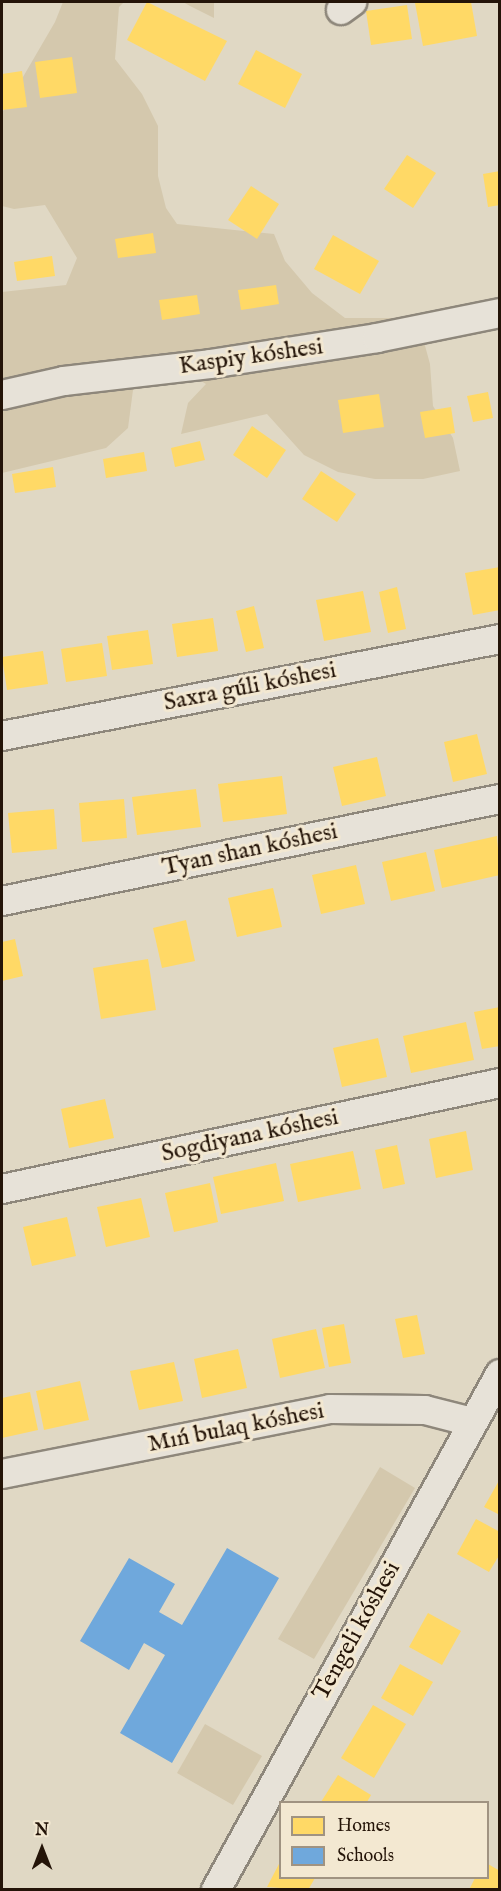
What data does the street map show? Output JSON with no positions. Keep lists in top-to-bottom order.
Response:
{
  "streets": {
    "street": [
      "Kaspiy kóshesi",
      "Saxra gúli kóshesi",
      "Tyan shan kóshesi",
      "Sogdiyana kóshesi",
      "Mıń bulaq kóshesi",
      "Tengeli kóshesi"
    ]
  },
  "crossings": [
    ["Mıń bulaq kóshesi", "Tengeli kóshesi"]
  ],
  "legend": ["Homes", "Schools"],
  "north": "top"
}
